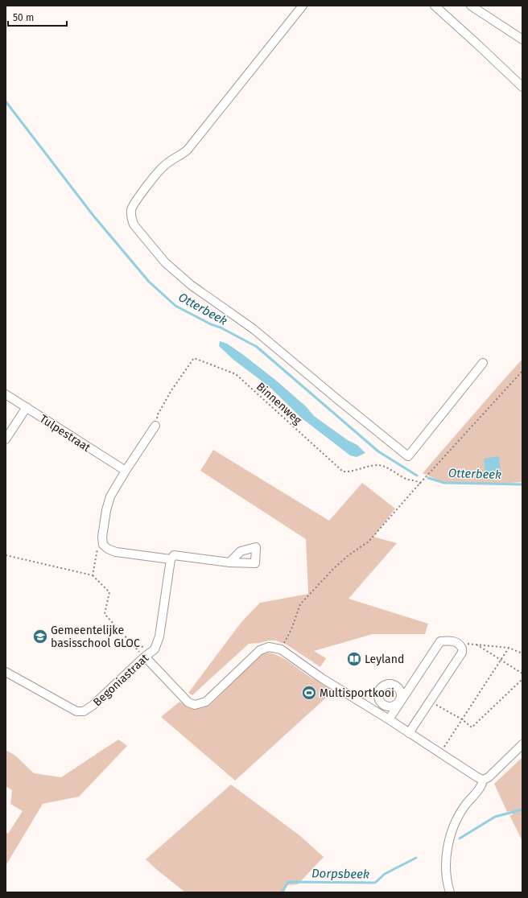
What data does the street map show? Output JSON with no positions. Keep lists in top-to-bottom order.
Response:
{
  "streets": {
    "street": ["Tulpestraat", "Begoniastraat"],
    "path": ["Binnenweg"]
  },
  "water": ["Otterbeek", "Dorpsbeek"],
  "places": {
    "school or university": ["Gemeentelijke basisschool GLOC"],
    "library": ["Leyland"],
    "sports": ["Multisportkooi"]
  },
  "scale_bar": "50 m"
}
